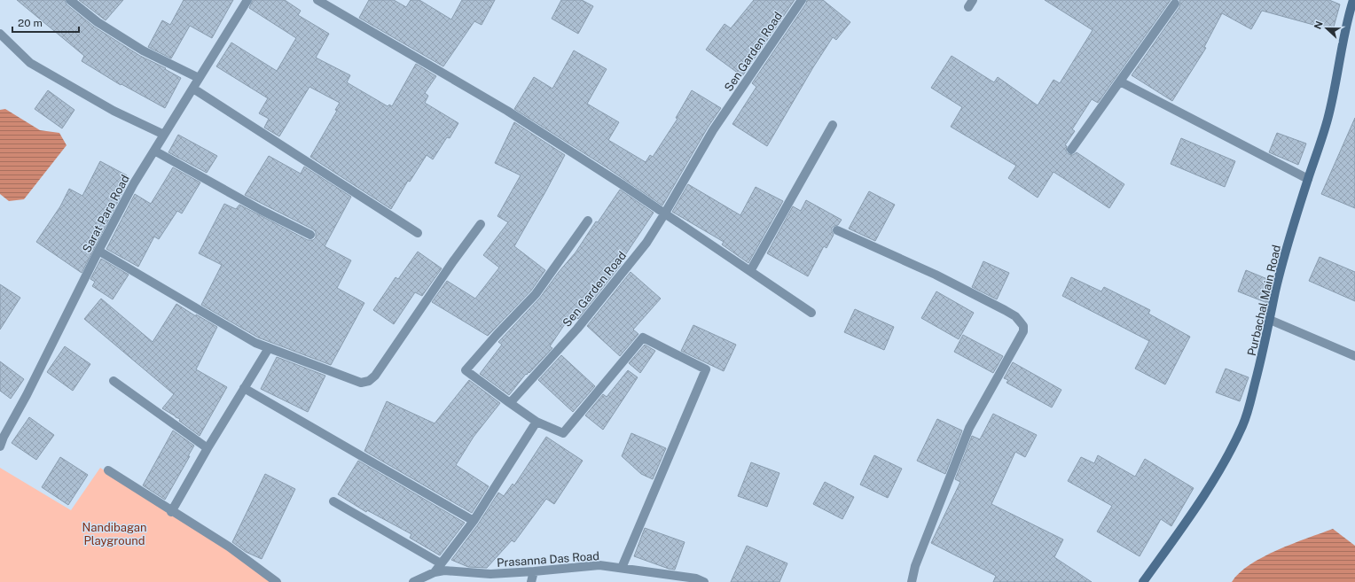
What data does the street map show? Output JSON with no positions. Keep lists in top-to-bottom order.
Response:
{
  "streets": {
    "street": [
      "Sen Garden Road",
      "Sarat Para Road",
      "Purbachal Main Road",
      "Prasanna Das Road"
    ]
  },
  "parks": ["Nandibagan Playground"],
  "scale_bar": "20 m",
  "north": "left"
}
